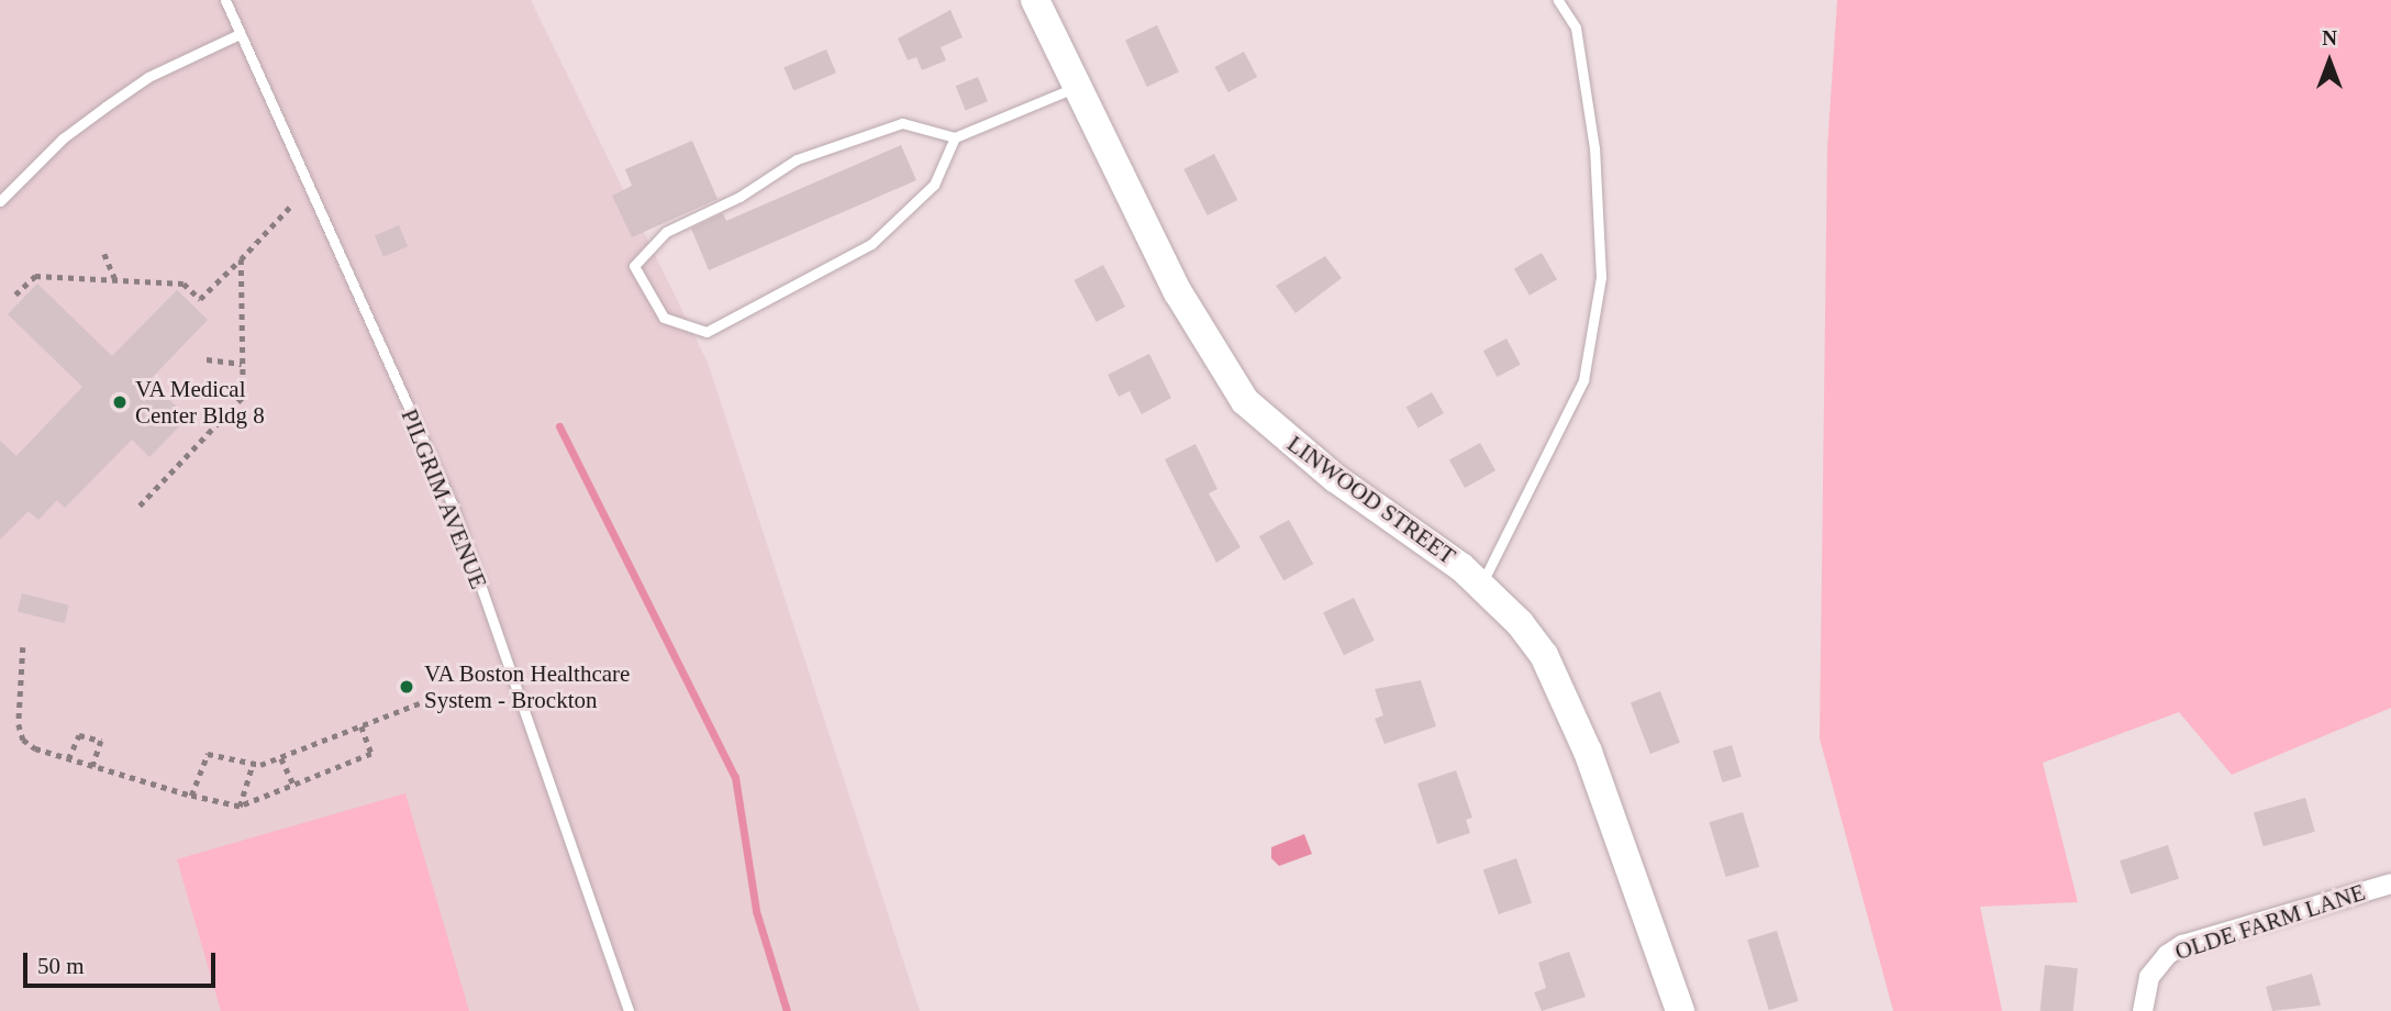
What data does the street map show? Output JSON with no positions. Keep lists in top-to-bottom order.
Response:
{
  "streets": {
    "street": ["LINWOOD STREET", "OLDE FARM LANE"],
    "lane": ["PILGRIM AVENUE"]
  },
  "places": ["VA Medical Center Bldg 8", "VA Boston Healthcare System - Brockton"],
  "scale_bar": "50 m",
  "north": "top"
}
